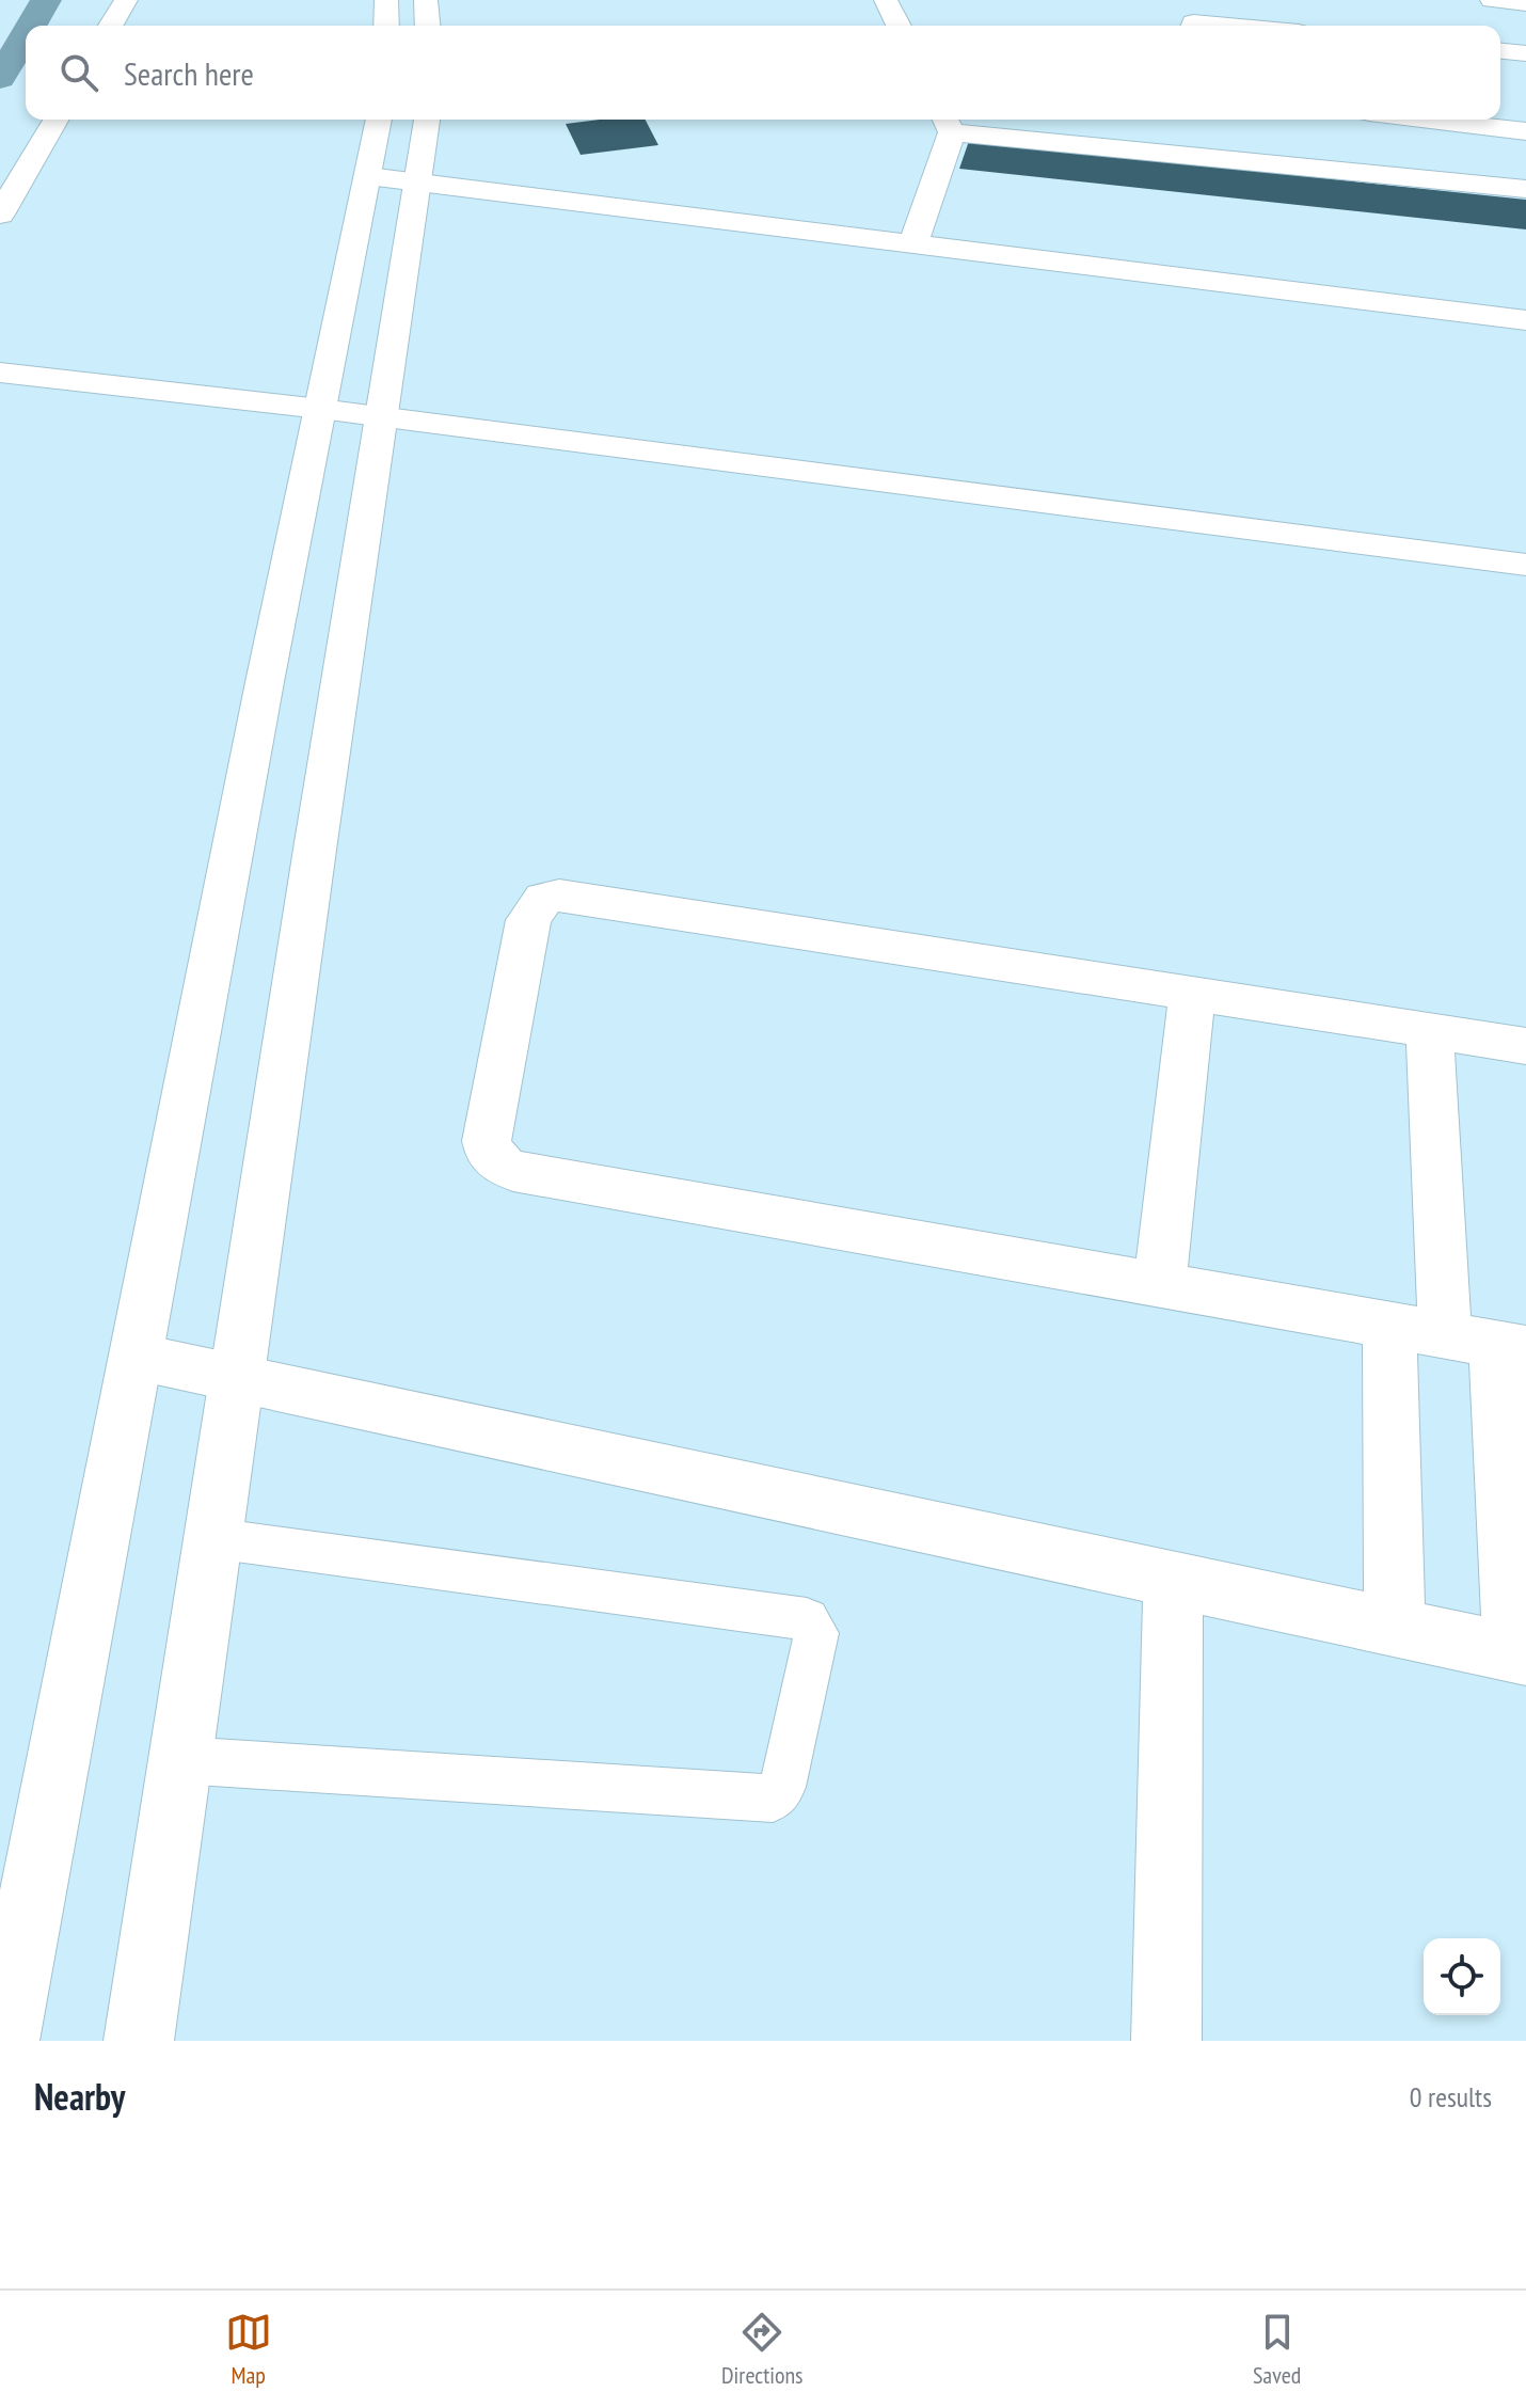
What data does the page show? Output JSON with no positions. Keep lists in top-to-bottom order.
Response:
{
  "page": {
    "search": "Search here",
    "heading": ["Nearby", "0 results"],
    "nav": ["Map", "Directions", "Saved"]
  }
}
